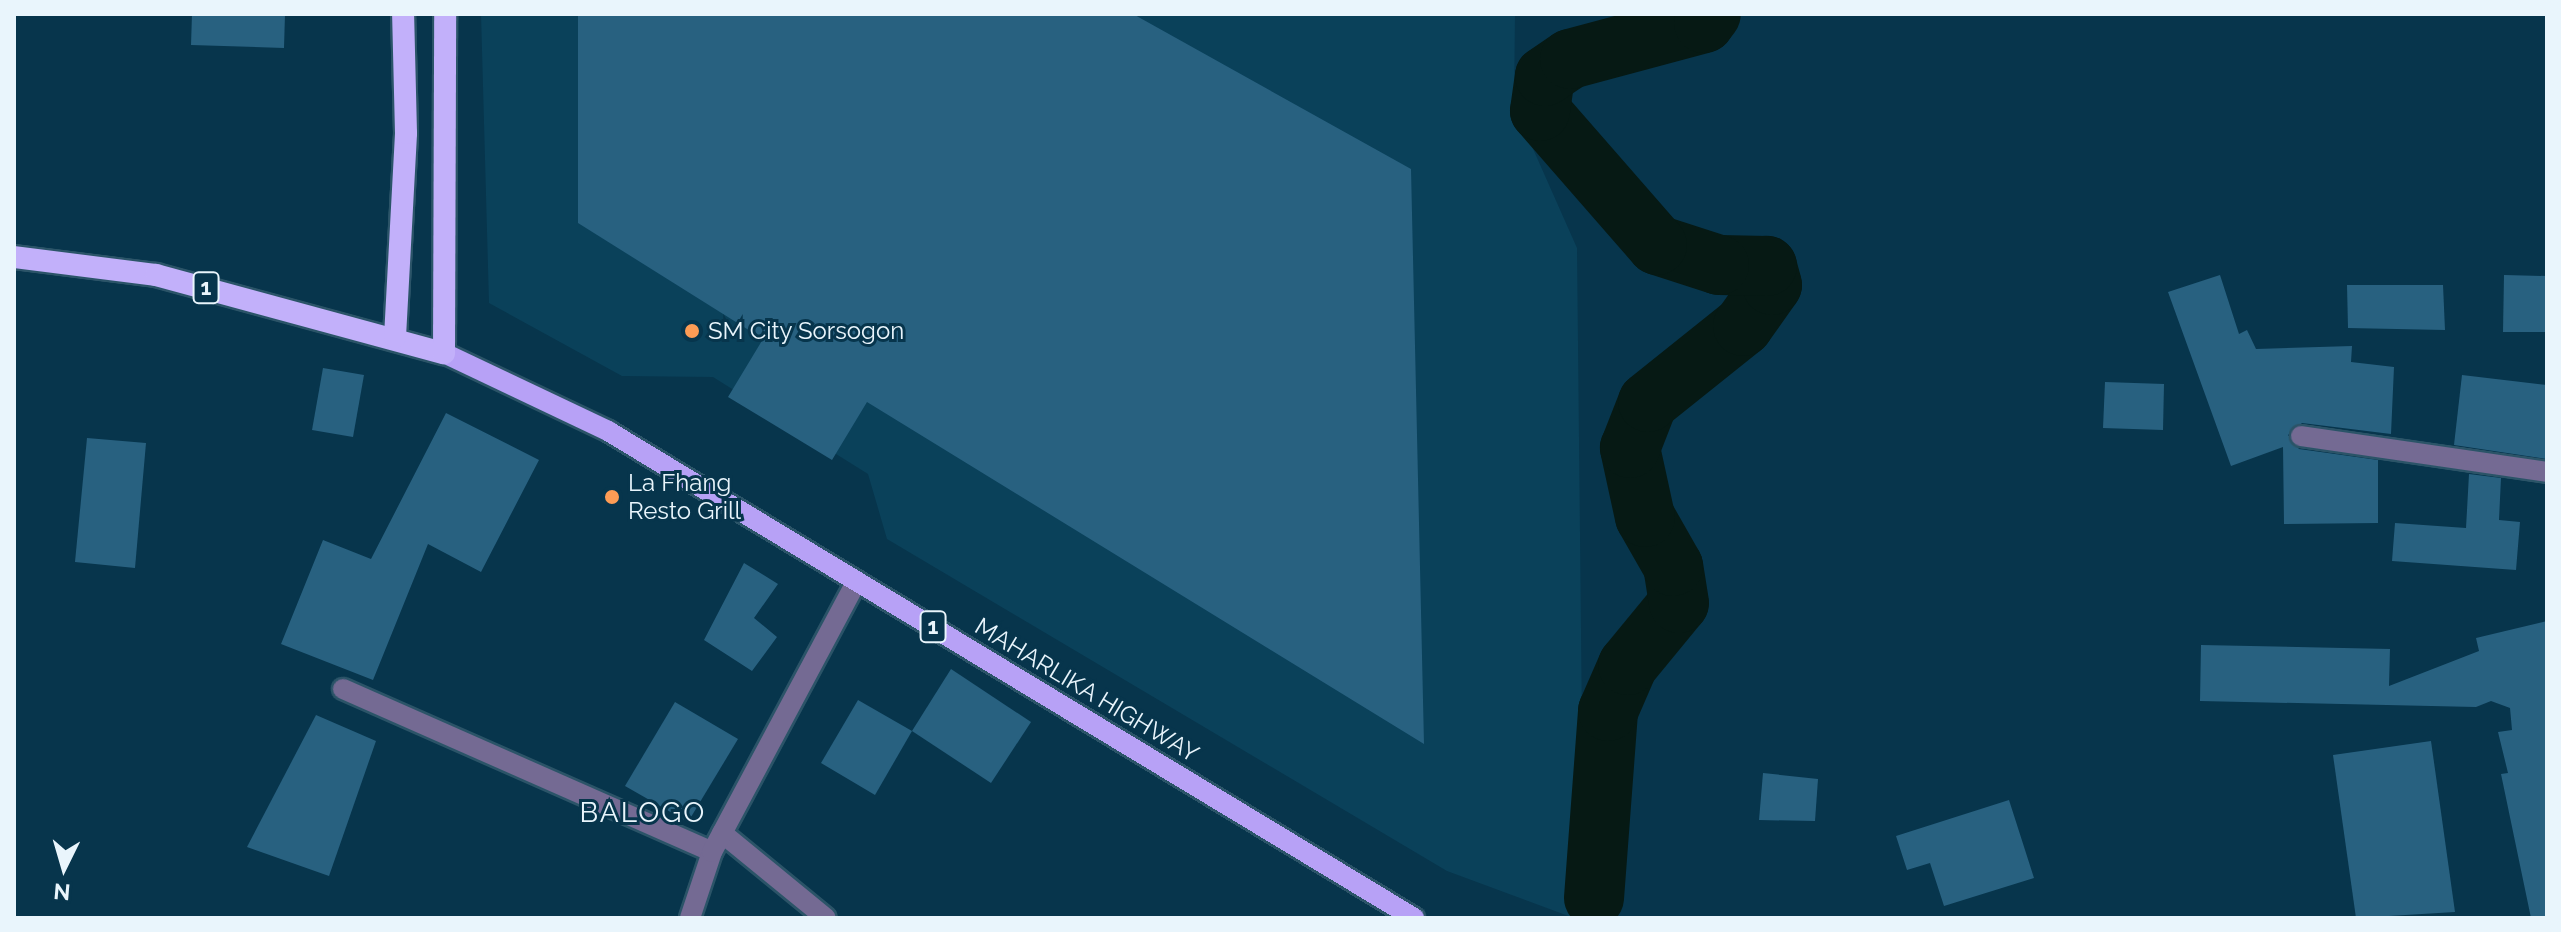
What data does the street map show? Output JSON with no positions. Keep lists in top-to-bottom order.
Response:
{
  "streets": {
    "highway": ["1", "MAHARLIKA HIGHWAY"]
  },
  "districts": ["BALOGO"],
  "places": ["SM City Sorsogon", "La Fhang Resto Grill"],
  "north": "bottom"
}
